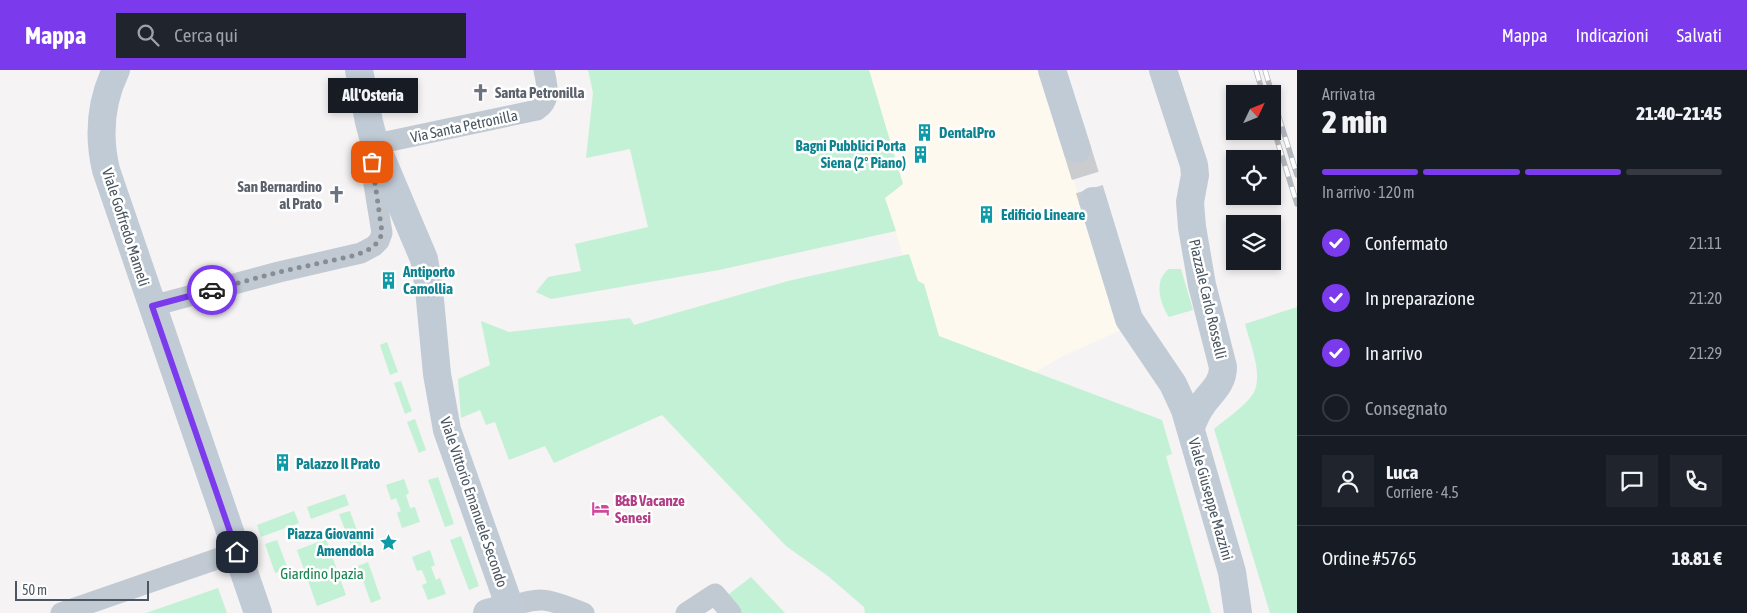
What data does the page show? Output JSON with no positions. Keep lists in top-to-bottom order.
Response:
{
  "streets": {
    "main road": [
      "Viale Goffredo Mameli",
      "Piazzale Carlo Rosselli",
      "Viale Giuseppe Mazzini",
      "Viale Vittorio Emanuele Secondo"
    ],
    "street": ["Via Santa Petronilla"]
  },
  "crossings": [
    ["Via Santa Petronilla", "Viale Vittorio Emanuele Secondo"],
    ["Piazzale Carlo Rosselli", "Viale Giuseppe Mazzini"]
  ],
  "parks": ["Giardino Ipazia"],
  "places": {
    "church": ["Santa Petronilla", "San Bernardino al Prato"],
    "building": [
      "DentalPro",
      "Bagni Pubblici Porta Siena (2° Piano)",
      "Edificio Lineare",
      "Antiporto Camollia",
      "Palazzo Il Prato"
    ],
    "other": ["All'Osteria"],
    "hotel": ["B&B Vacanze Senesi"],
    "place": ["Piazza Giovanni Amendola"]
  },
  "scale_bar": "50 m",
  "north": "top right",
  "page": {
    "header": "Mappa",
    "search": "Cerca qui",
    "nav": ["Mappa", "Indicazioni", "Salvati"],
    "heading": ["2 min", "Arriva tra", "21:40–21:45"],
    "panel": [
      "Luca",
      "Corriere · 4.5",
      "Ordine #5765",
      "18.81 €"
    ],
    "bubble": "All'Osteria",
    "bar": "In arrivo · 120 m",
    "list": [
      ["Confermato", "21:11"],
      ["In preparazione", "21:20"],
      ["In arrivo", "21:29"],
      "Consegnato"
    ],
    "scale": "50 m"
  }
}
